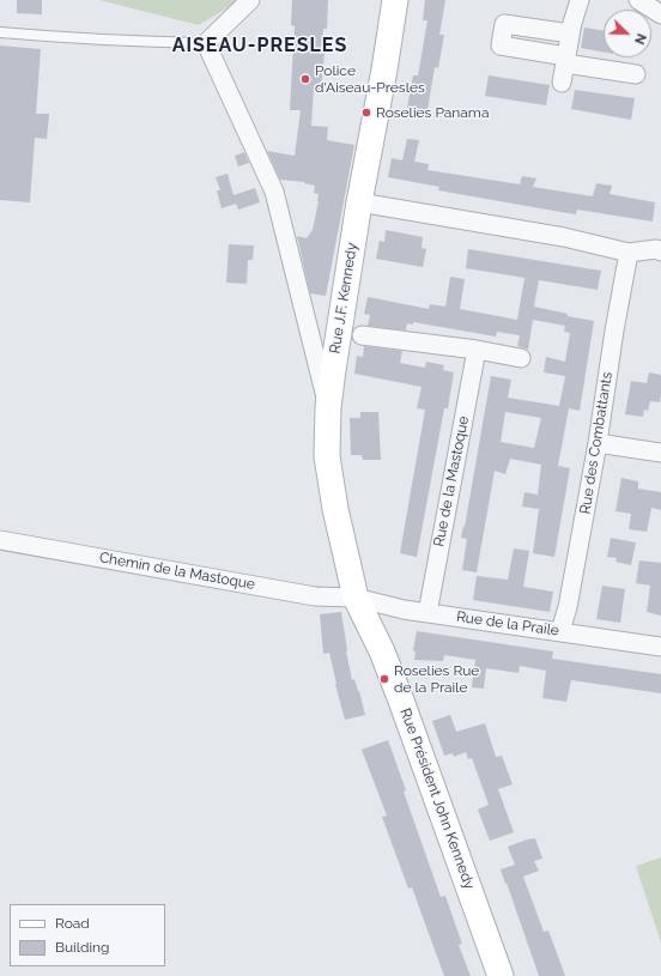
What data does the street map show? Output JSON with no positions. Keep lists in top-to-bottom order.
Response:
{
  "streets": {
    "street": [
      "Rue J.F. Kennedy",
      "Rue des Combattants",
      "Rue de la Mastoque",
      "Chemin de la Mastoque",
      "Rue de la Praile",
      "Rue Président John Kennedy"
    ]
  },
  "crossings": [
    ["Rue J.F. Kennedy", "Chemin de la Mastoque"],
    ["Rue J.F. Kennedy", "Rue de la Praile"],
    ["Rue J.F. Kennedy", "Rue Président John Kennedy"],
    ["Rue des Combattants", "Rue de la Praile"],
    ["Rue de la Mastoque", "Rue de la Praile"],
    ["Chemin de la Mastoque", "Rue de la Praile"],
    ["Chemin de la Mastoque", "Rue Président John Kennedy"],
    ["Rue de la Praile", "Rue Président John Kennedy"]
  ],
  "districts": ["AISEAU-PRESLES"],
  "places": ["Police d'Aiseau-Presles", "Roselies Panama", "Roselies Rue de la Praile"],
  "legend": ["Road", "Building"],
  "north": "bottom right"
}
